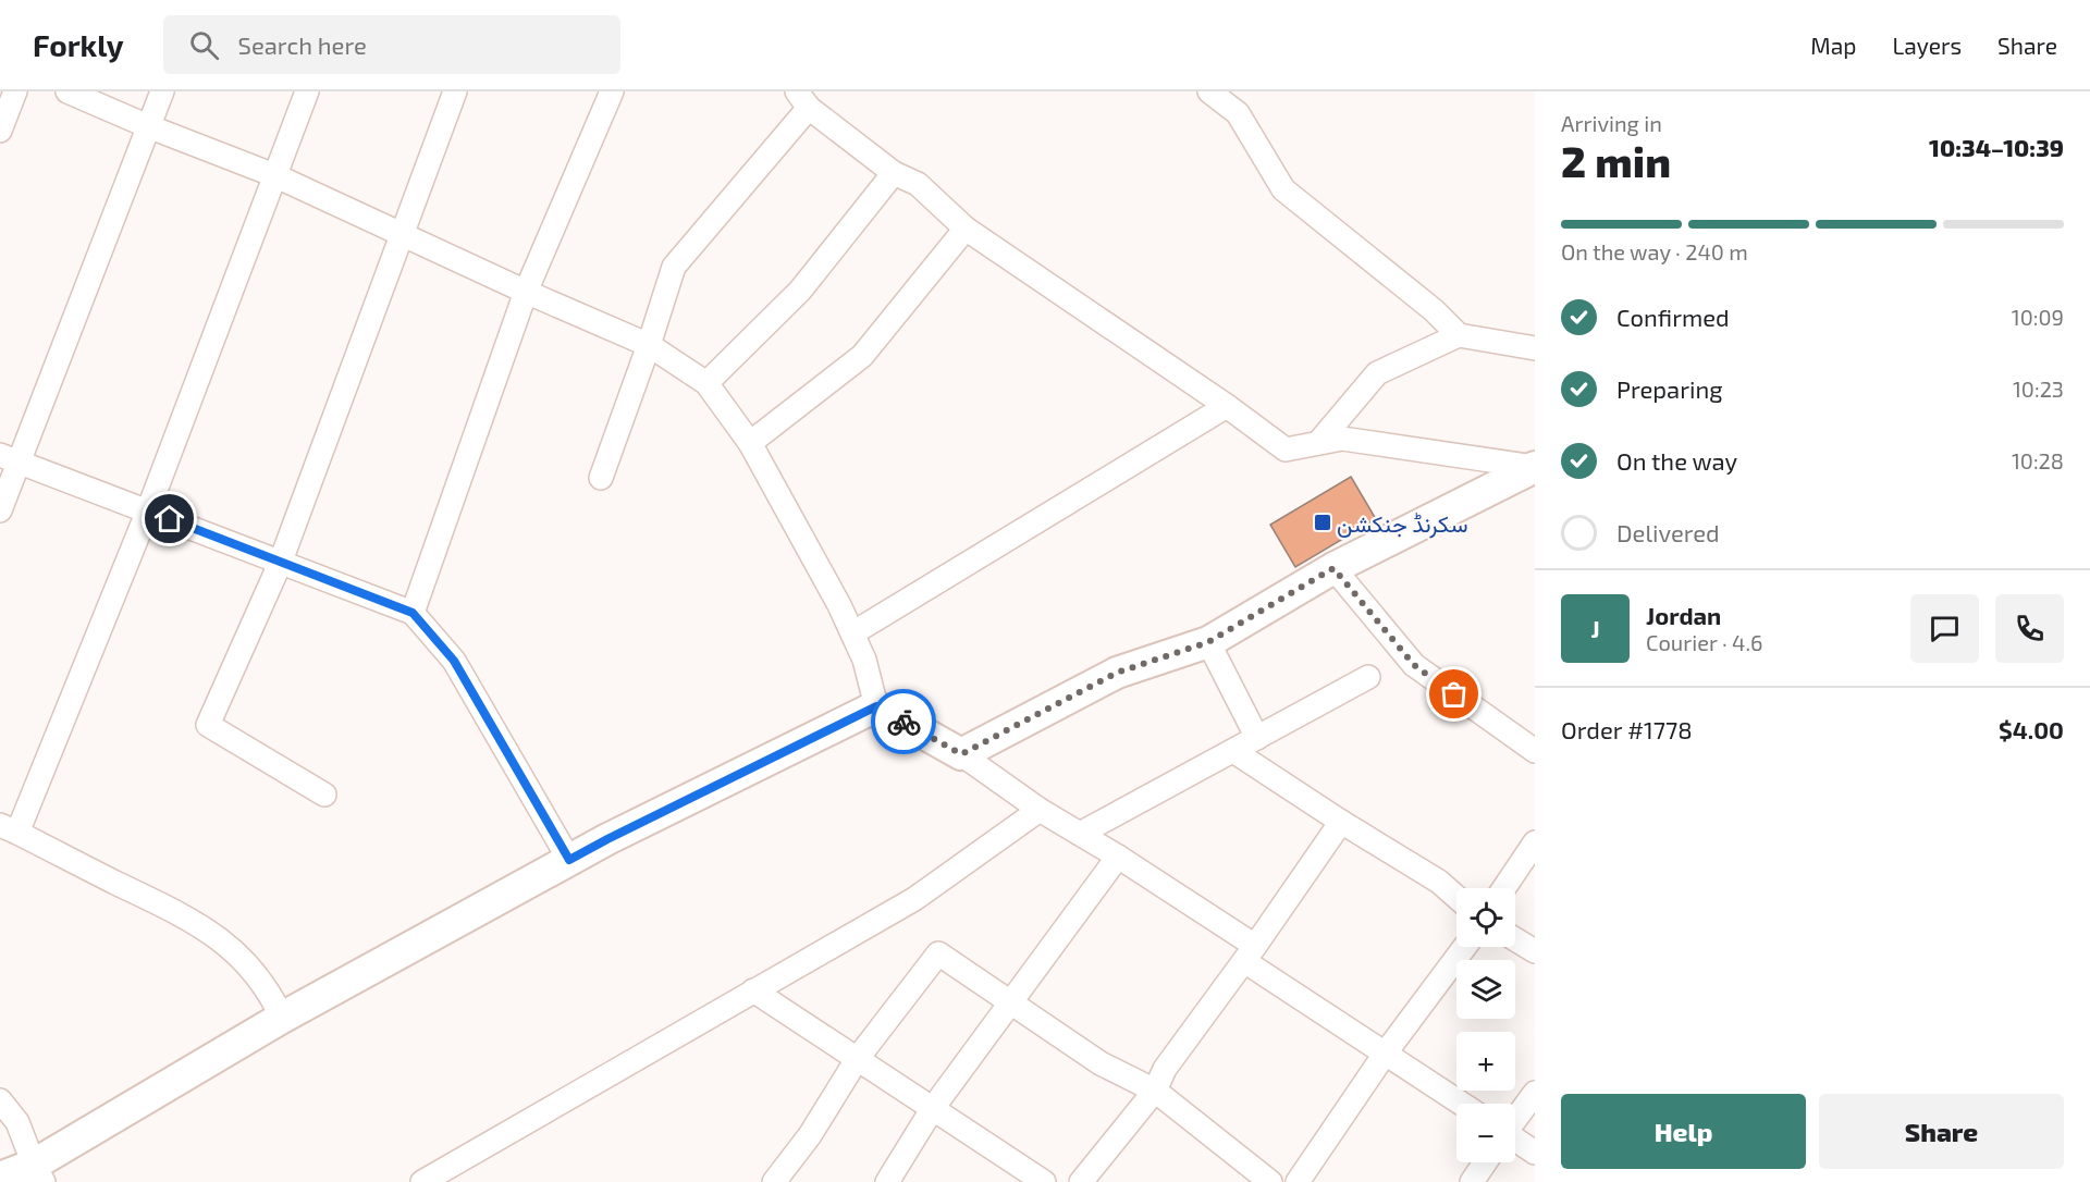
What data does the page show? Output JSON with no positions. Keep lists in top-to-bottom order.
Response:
{
  "places": {
    "transit": ["سکرنڈ جنکشن"]
  },
  "page": {
    "header": "Forkly",
    "search": "Search here",
    "nav": ["Map", "Layers", "Share"],
    "heading": ["2 min", "Arriving in", "10:34–10:39"],
    "panel": [
      "Jordan",
      "Courier · 4.6",
      "Order #1778",
      "$4.00"
    ],
    "bar": "On the way · 240 m",
    "list": [
      ["Confirmed", "10:09"],
      ["Preparing", "10:23"],
      ["On the way", "10:28"],
      "Delivered"
    ],
    "round": "J",
    "map_buttons": ["+", "−"],
    "buttons": ["Help", "Share"]
  }
}
